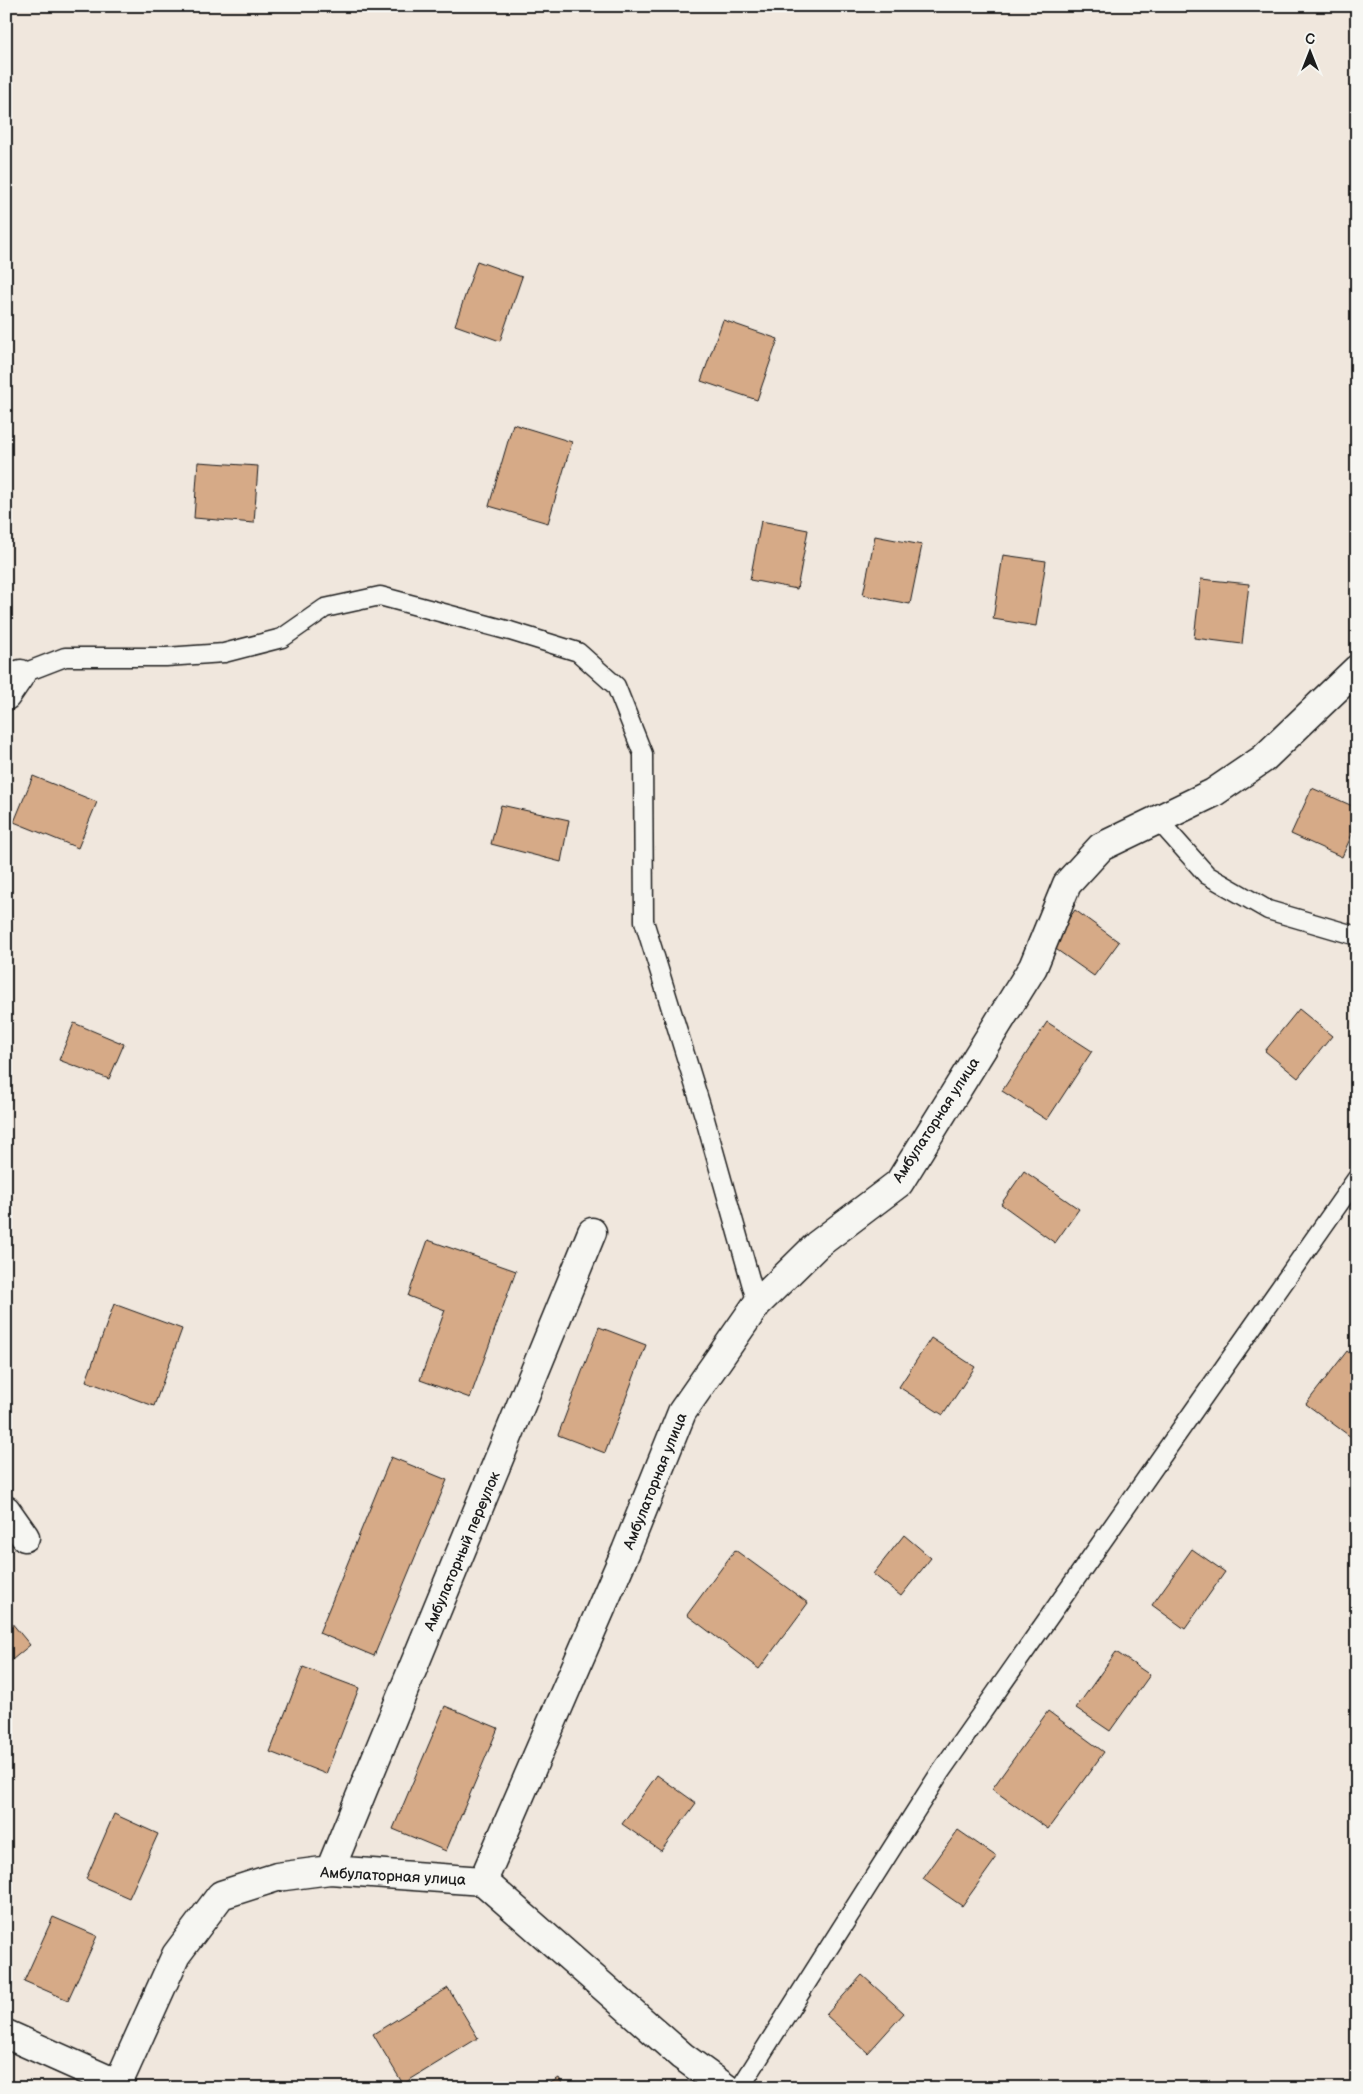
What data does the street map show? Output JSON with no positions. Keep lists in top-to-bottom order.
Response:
{
  "streets": {
    "street": ["Амбулаторная улица", "Амбулаторный переулок"]
  },
  "crossings": [
    ["Амбулаторная улица", "Амбулаторный переулок"]
  ],
  "north": "top"
}
